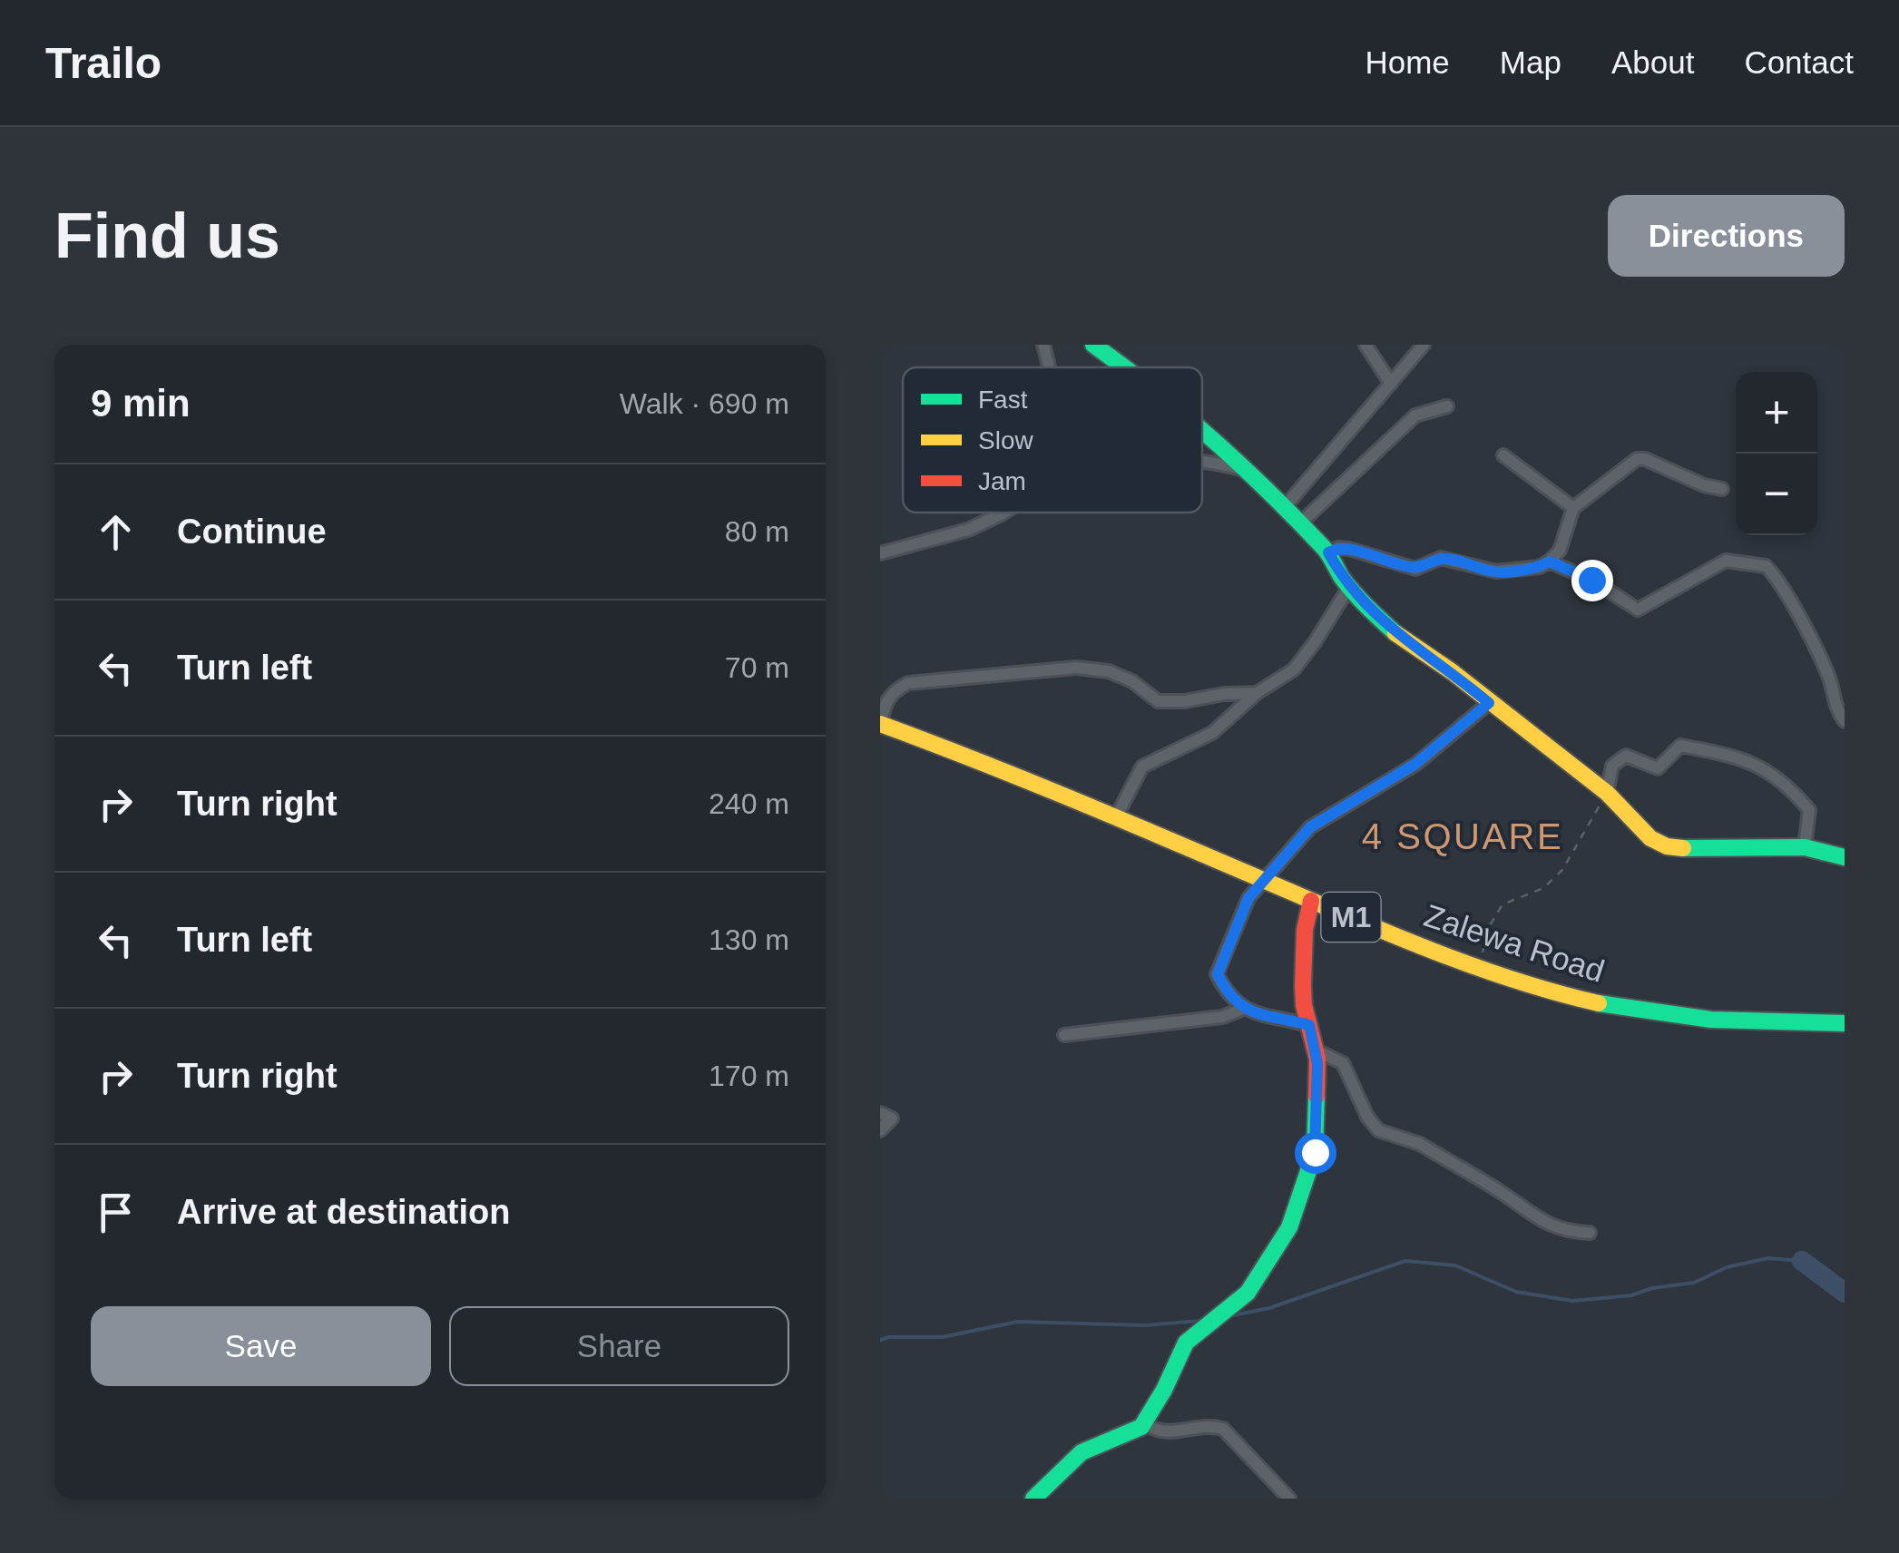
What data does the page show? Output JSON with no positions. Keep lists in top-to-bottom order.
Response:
{
  "streets": {
    "main road": ["M1", "Zalewa Road"]
  },
  "districts": ["4 SQUARE"],
  "legend": ["Fast", "Slow", "Jam"],
  "page": {
    "header": "Trailo",
    "nav": [
      "Home",
      "Map",
      "About",
      "Contact"
    ],
    "buttons": [
      "Directions",
      ["Save", "Share"]
    ],
    "title": "Find us",
    "heading": ["9 min", "Walk · 690 m"],
    "map_buttons": ["+", "−"],
    "list": [
      ["Continue", "80 m"],
      ["Turn left", "70 m"],
      ["Turn right", "240 m"],
      ["Turn left", "130 m"],
      ["Turn right", "170 m"],
      "Arrive at destination"
    ]
  }
}
